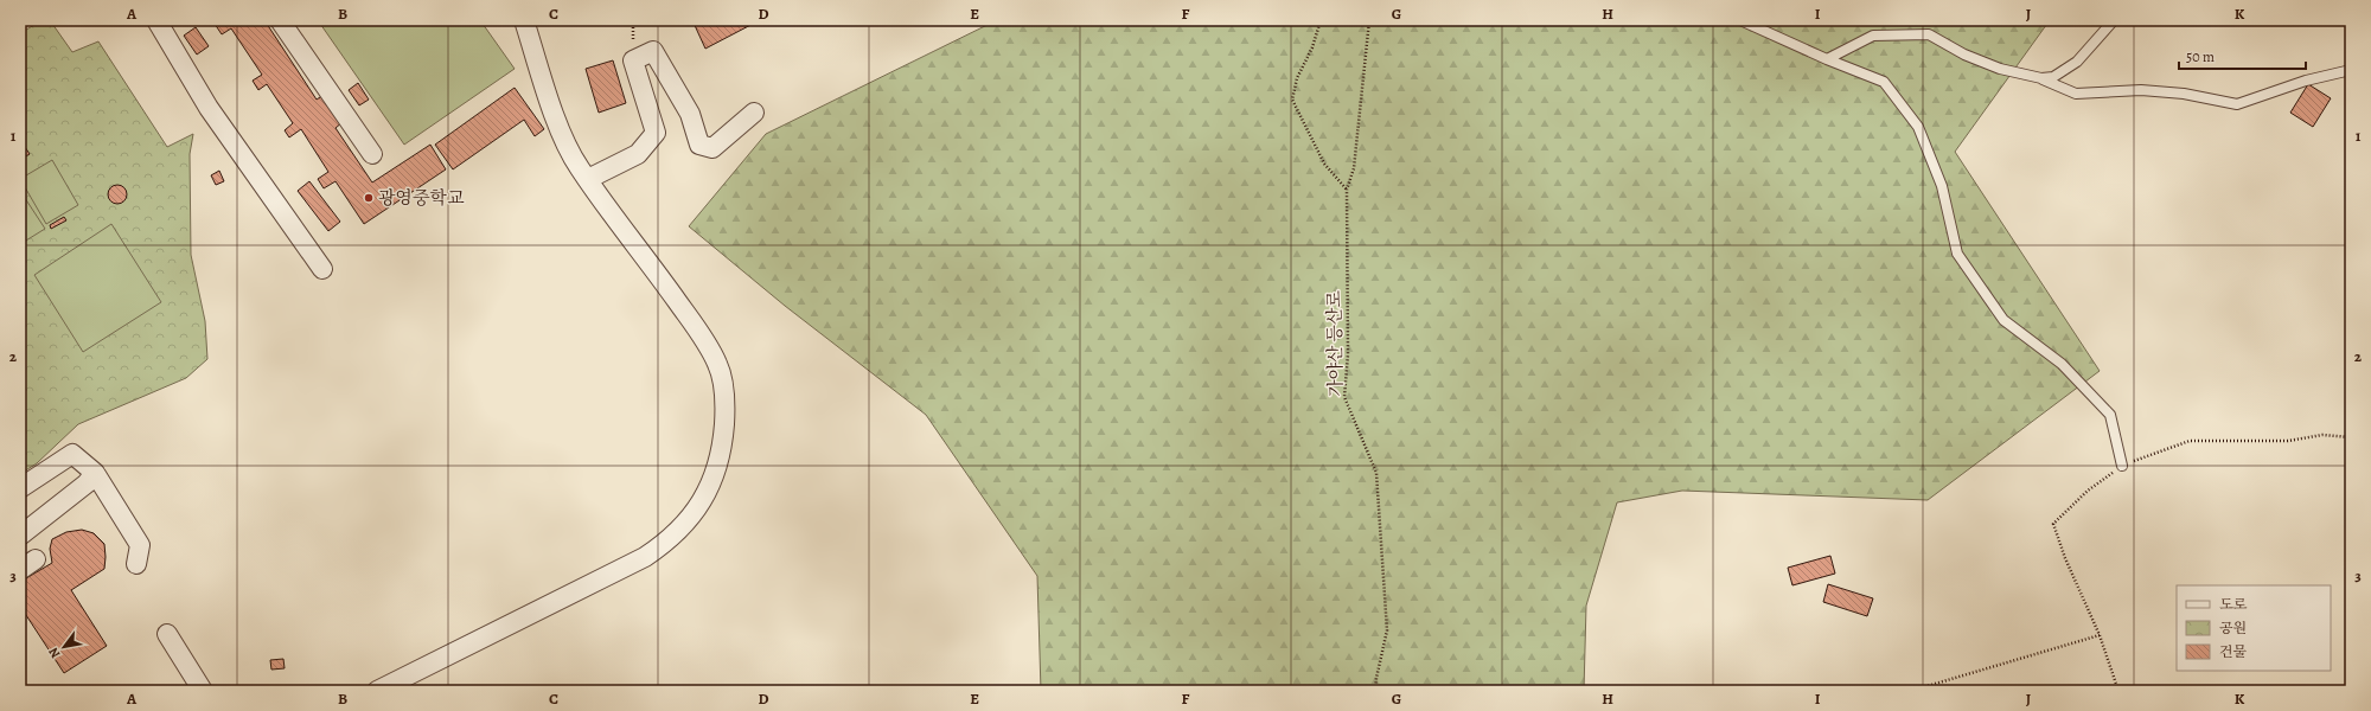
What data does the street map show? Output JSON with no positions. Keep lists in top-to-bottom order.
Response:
{
  "streets": {
    "path": ["가야산 등산로"]
  },
  "places": ["광영중학교"],
  "legend": ["도로", "공원", "건물"],
  "scale_bar": "50 m",
  "north": "bottom left",
  "grid": {
    "columns": [
      "A",
      "B",
      "C",
      "D",
      "E",
      "F",
      "G",
      "H",
      "I",
      "J",
      "K"
    ],
    "rows": ["1", "2", "3"]
  }
}
